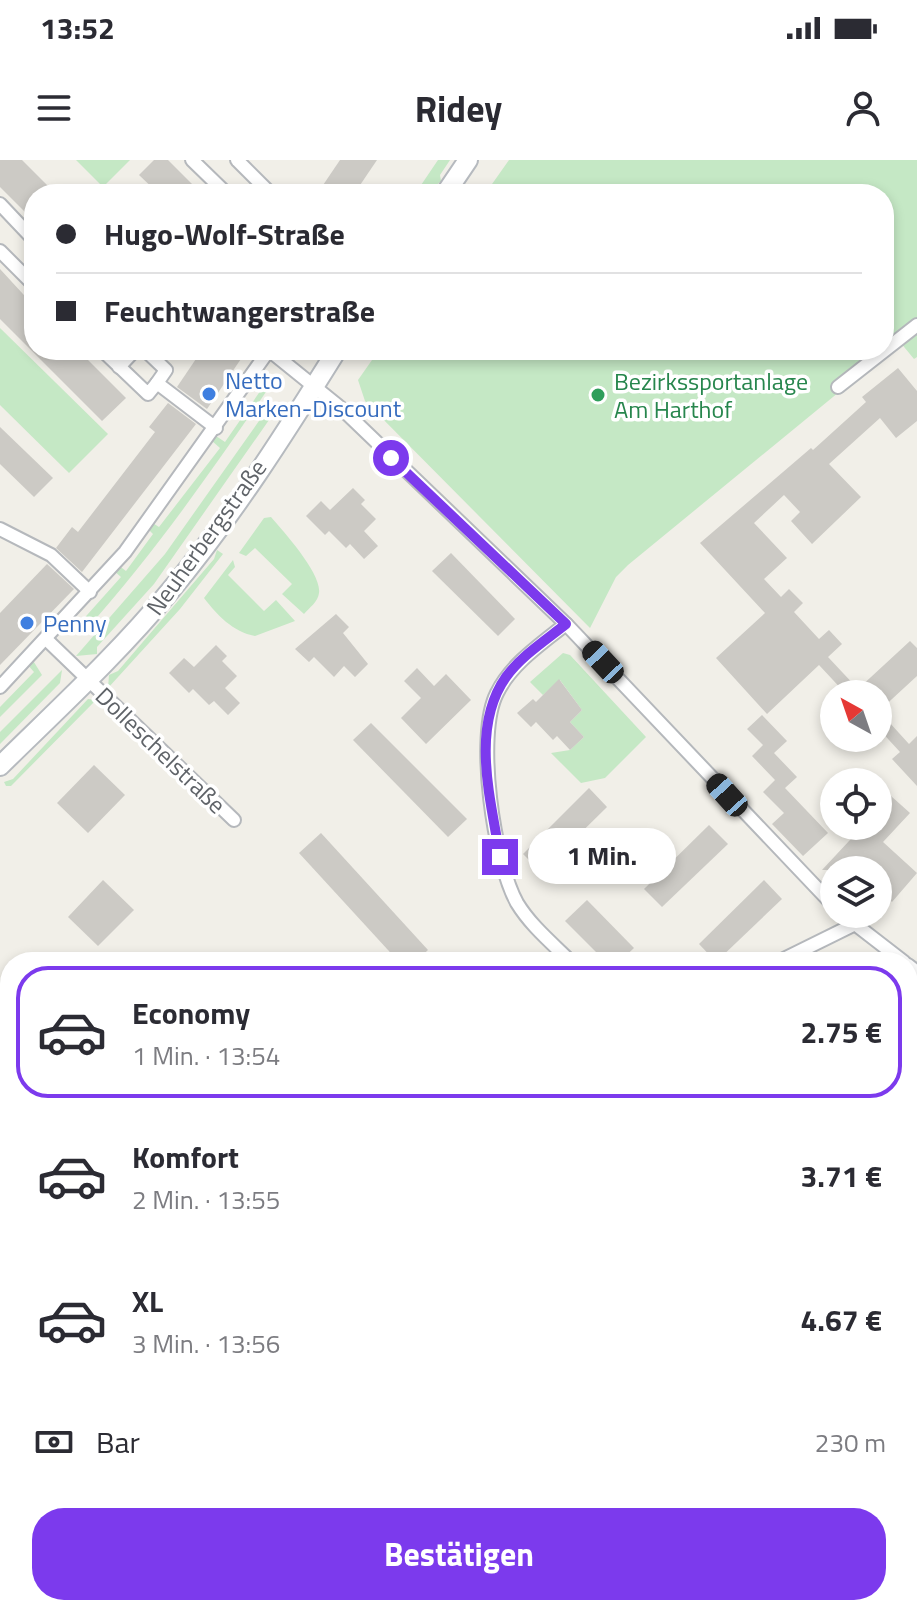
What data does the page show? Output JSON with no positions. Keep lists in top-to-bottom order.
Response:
{
  "streets": {
    "main road": ["Neuherbergstraße"],
    "street": ["Dolleschelstraße"]
  },
  "crossings": [
    ["Neuherbergstraße", "Dolleschelstraße"]
  ],
  "places": ["Netto Marken-Discount", "Bezirkssportanlage Am Harthof", "Penny"],
  "north": "top left",
  "page": {
    "status": "13:52",
    "header": "Ridey",
    "banner": ["Hugo-Wolf-Straße", "Feuchtwangerstraße"],
    "bubble": "1 Min.",
    "list": [
      {
        "name": "Economy",
        "note": "1 Min. · 13:54",
        "value": "2.75 €"
      },
      {
        "name": "Komfort",
        "note": "2 Min. · 13:55",
        "value": "3.71 €"
      },
      {
        "name": "XL",
        "note": "3 Min. · 13:56",
        "value": "4.67 €"
      }
    ],
    "pay": ["Bar", "230 m"],
    "buttons": "Bestätigen"
  }
}
